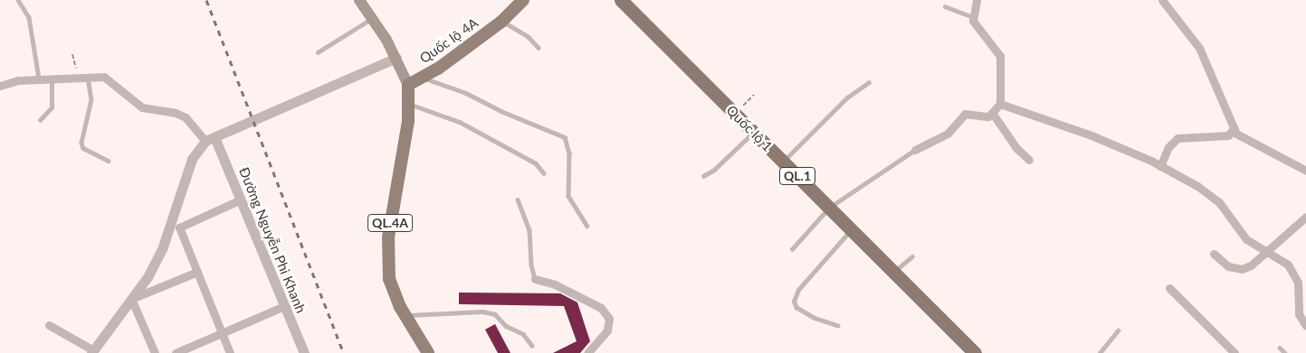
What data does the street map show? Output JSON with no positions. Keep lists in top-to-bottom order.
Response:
{
  "streets": {
    "highway": ["Quốc lộ 1", "QL.1"],
    "main road": ["Quốc lộ 4A", "QL.4A"],
    "street": ["Đường Nguyễn Phi Khanh"]
  },
  "crossings": [
    ["Quốc lộ 4A", "QL.4A"]
  ]
}
